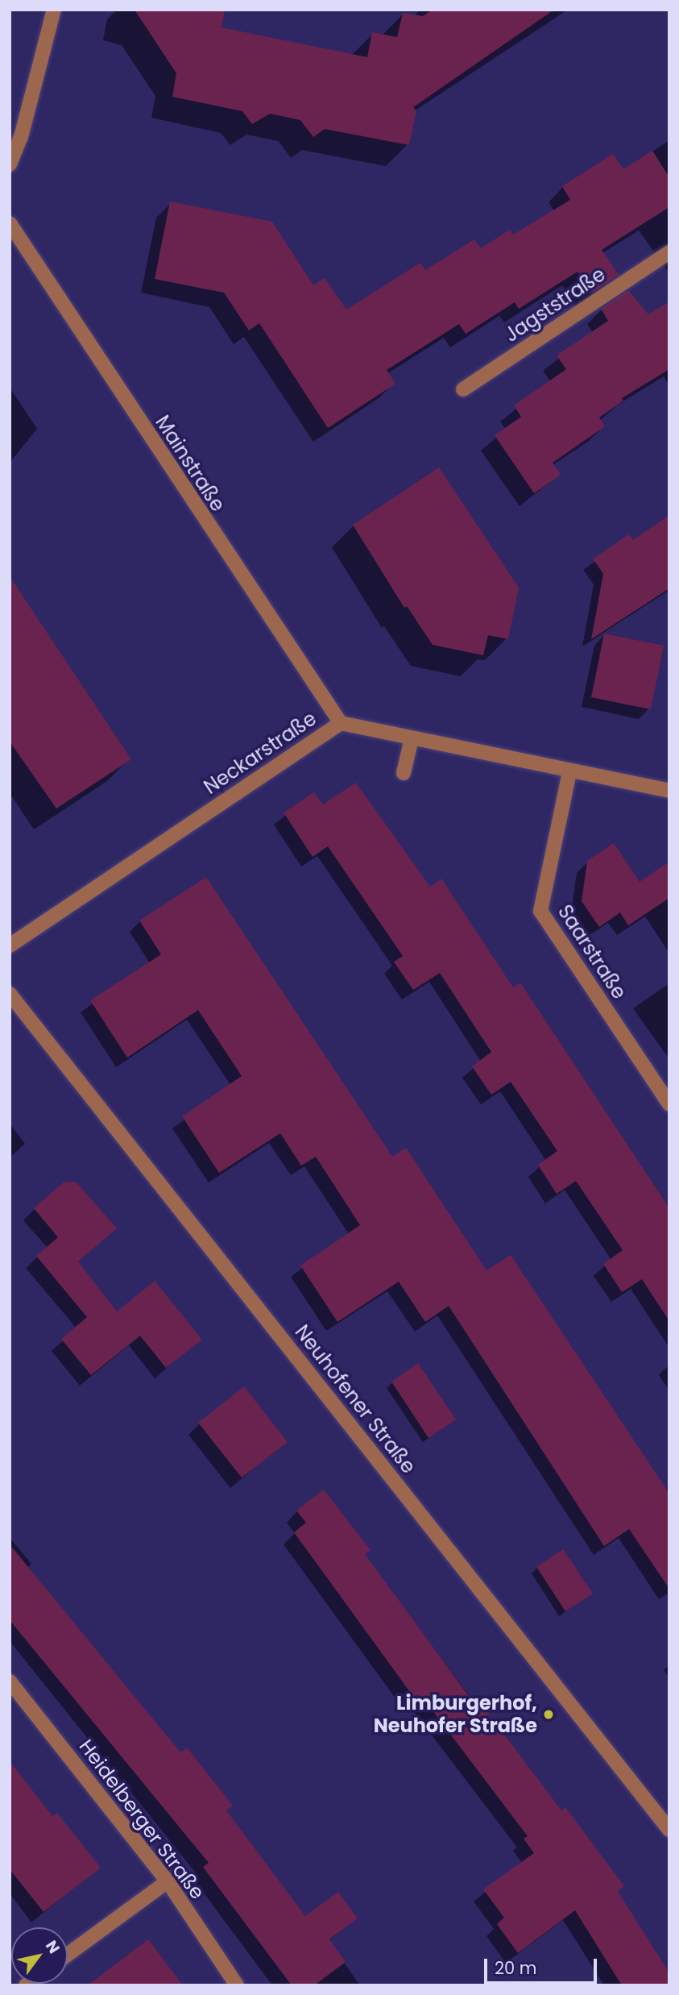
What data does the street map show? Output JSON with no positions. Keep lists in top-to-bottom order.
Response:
{
  "streets": {
    "street": [
      "Jagststraße",
      "Mainstraße",
      "Neckarstraße",
      "Saarstraße",
      "Neuhofener Straße",
      "Heidelberger Straße"
    ]
  },
  "crossings": [
    ["Mainstraße", "Neckarstraße"],
    ["Neckarstraße", "Saarstraße"]
  ],
  "places": ["Limburgerhof, Neuhofer Straße"],
  "scale_bar": "20 m",
  "north": "top right"
}
